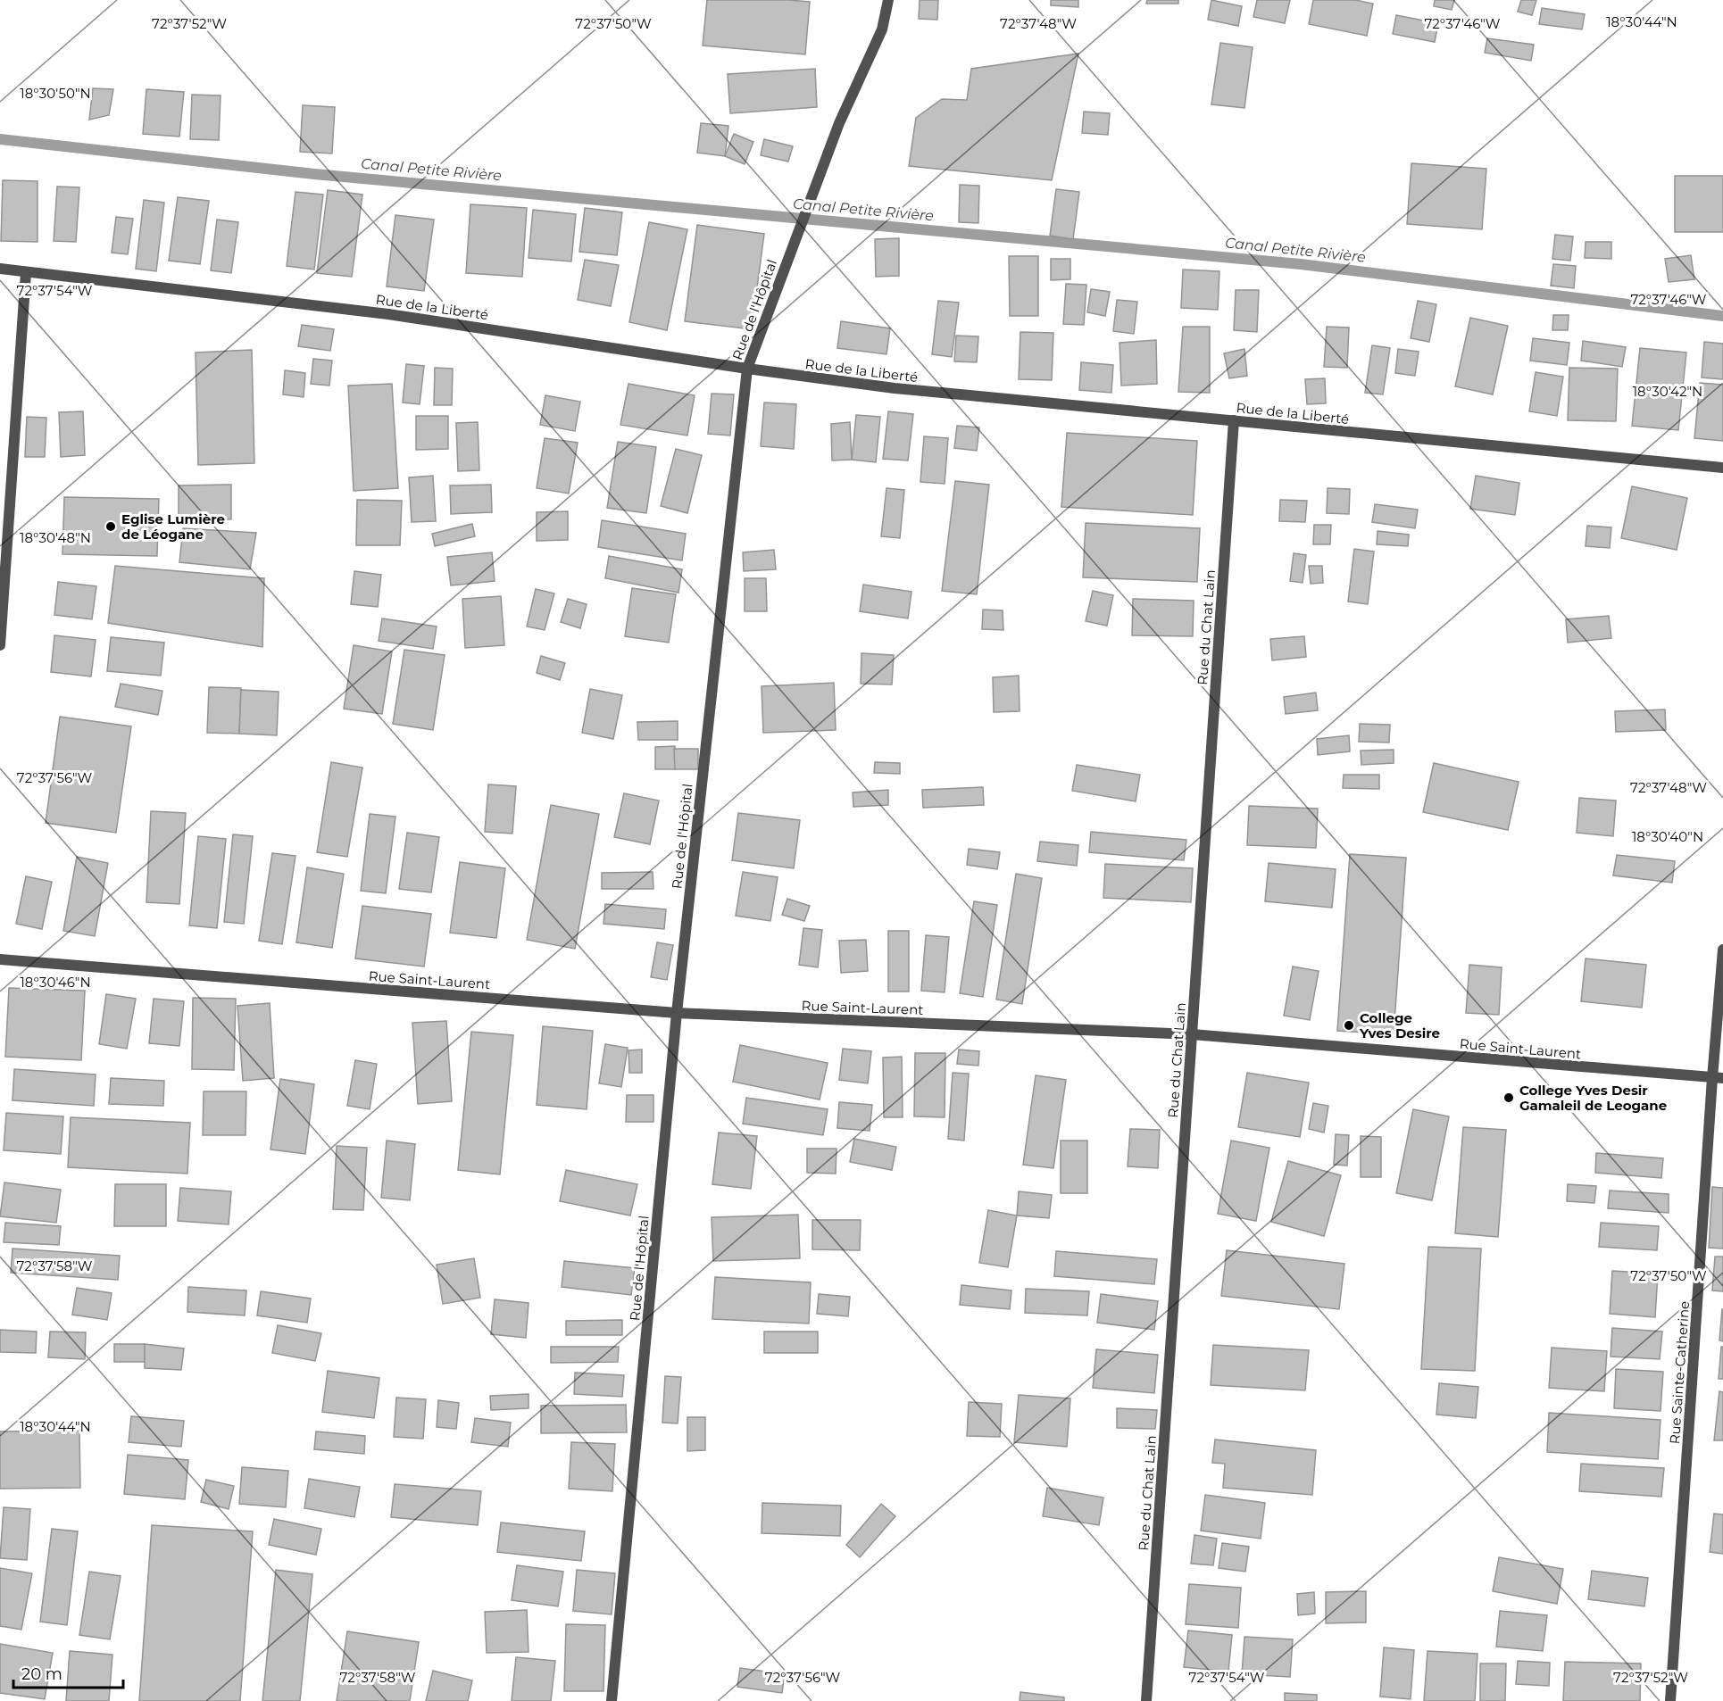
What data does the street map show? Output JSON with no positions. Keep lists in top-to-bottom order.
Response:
{
  "streets": {
    "street": [
      "Rue de la Liberté",
      "Rue de l'Hôpital",
      "Rue du Chat Lain",
      "Rue Saint-Laurent",
      "Rue Sainte-Catherine"
    ]
  },
  "crossings": [
    ["Rue de la Liberté", "Rue de l'Hôpital"],
    ["Rue de la Liberté", "Rue du Chat Lain"],
    ["Rue de l'Hôpital", "Rue Saint-Laurent"],
    ["Rue du Chat Lain", "Rue Saint-Laurent"],
    ["Rue Saint-Laurent", "Rue Sainte-Catherine"]
  ],
  "water": ["Canal Petite Rivière"],
  "places": ["Eglise Lumière de Léogane", "College Yves Desire", "College Yves Desir Gamaleil de Leogane"],
  "scale_bar": "20 m",
  "coordinates": [
    "18°30'44\"N",
    "72°37'52\"W",
    "72°37'50\"W",
    "72°37'48\"W",
    "72°37'46\"W",
    "18°30'50\"N",
    "72°37'54\"W",
    "18°30'42\"N",
    "18°30'48\"N",
    "72°37'56\"W",
    "18°30'40\"N",
    "18°30'46\"N",
    "72°37'58\"W"
  ]
}
